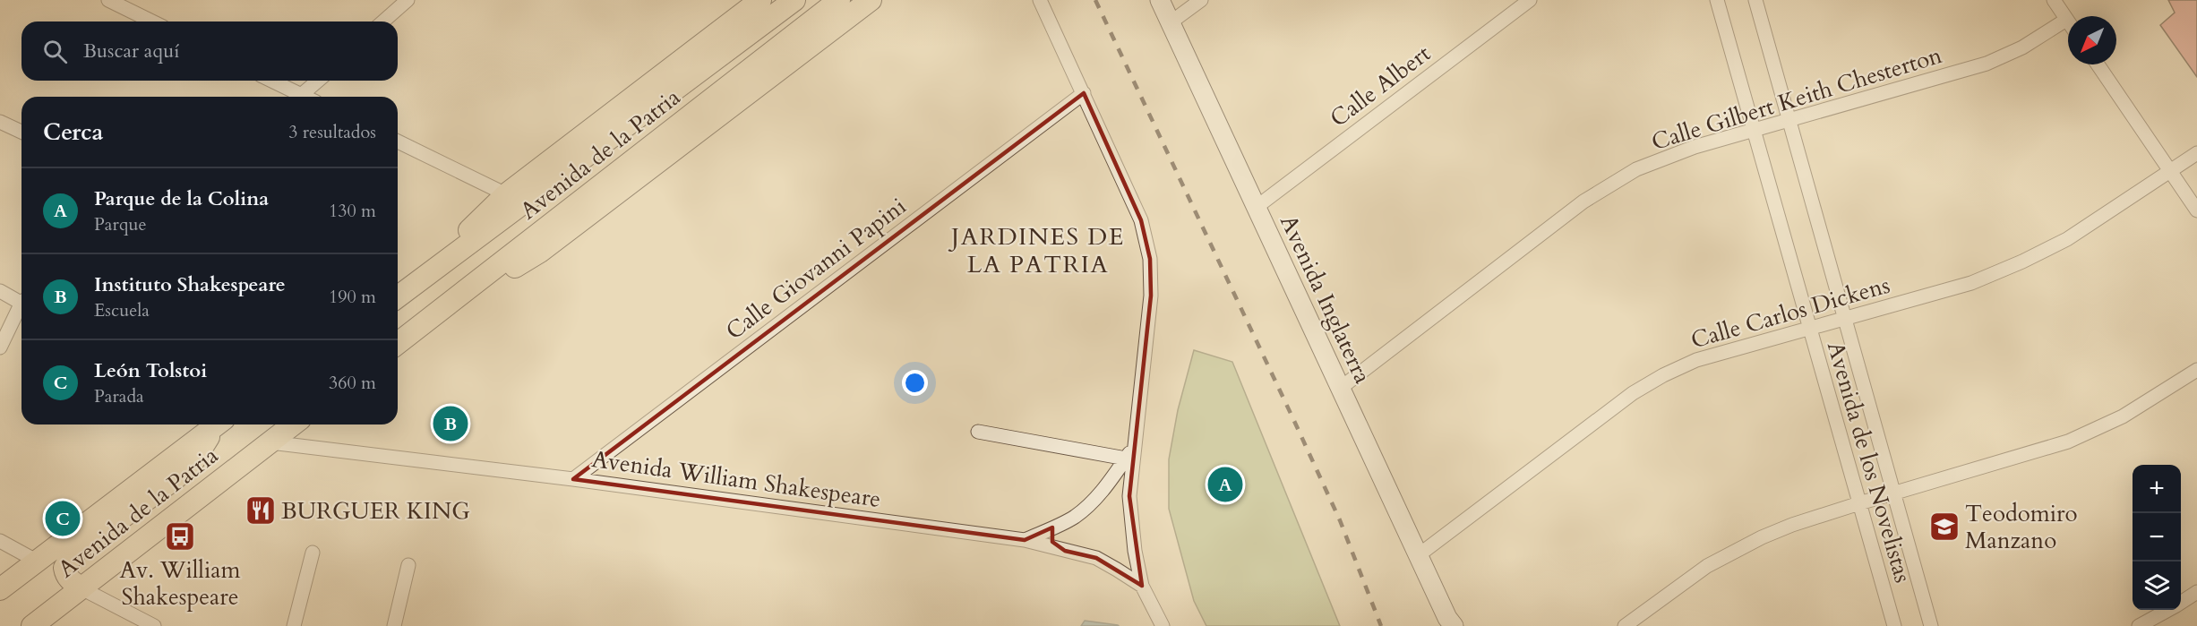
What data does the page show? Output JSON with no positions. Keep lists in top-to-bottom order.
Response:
{
  "streets": {
    "main road": ["Avenida de la Patria"],
    "street": [
      "Calle Albert",
      "Calle Gilbert Keith Chesterton",
      "Calle Giovanni Papini",
      "Avenida Inglaterra",
      "Calle Carlos Dickens",
      "Avenida de los Novelistas",
      "Avenida William Shakespeare"
    ]
  },
  "crossings": [
    ["Calle Albert", "Avenida Inglaterra"],
    ["Calle Gilbert Keith Chesterton", "Avenida Inglaterra"],
    ["Calle Gilbert Keith Chesterton", "Avenida de los Novelistas"],
    ["Avenida de la Patria", "Avenida William Shakespeare"],
    ["Calle Giovanni Papini", "Avenida William Shakespeare"],
    ["Avenida Inglaterra", "Calle Carlos Dickens"],
    ["Calle Carlos Dickens", "Avenida de los Novelistas"]
  ],
  "districts": ["JARDINES DE LA PATRIA"],
  "places": {
    "restaurant": ["BURGUER KING"],
    "school or university": ["Teodomiro Manzano"],
    "bus stop": ["Av. William Shakespeare"]
  },
  "north": "bottom left",
  "page": {
    "search": "Buscar aquí",
    "heading": ["Cerca", "3 resultados"],
    "list": [
      {
        "mark": "A",
        "name": "Parque de la Colina",
        "note": "Parque",
        "value": "130 m"
      },
      {
        "mark": "B",
        "name": "Instituto Shakespeare",
        "note": "Escuela",
        "value": "190 m"
      },
      {
        "mark": "C",
        "name": "León Tolstoi",
        "note": "Parada",
        "value": "360 m"
      }
    ],
    "pins": ["B", "A", "C"],
    "map_buttons": ["+", "−"]
  }
}
